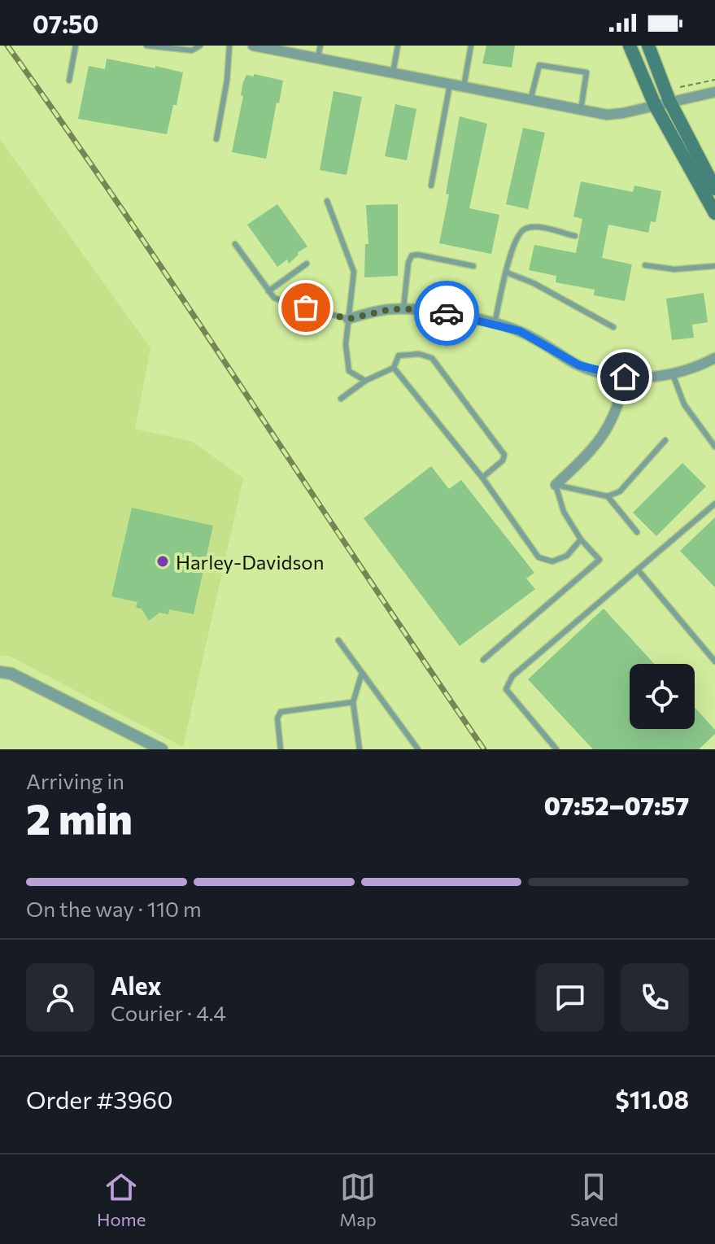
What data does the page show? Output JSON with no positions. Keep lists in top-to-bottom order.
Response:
{
  "places": ["Harley-Davidson"],
  "page": {
    "status": "07:50",
    "heading": ["2 min", "Arriving in", "07:52–07:57"],
    "panel": [
      "Alex",
      "Courier · 4.4",
      "Order #3960",
      "$11.08"
    ],
    "bar": "On the way · 110 m",
    "tabs": ["Home", "Map", "Saved"]
  }
}
